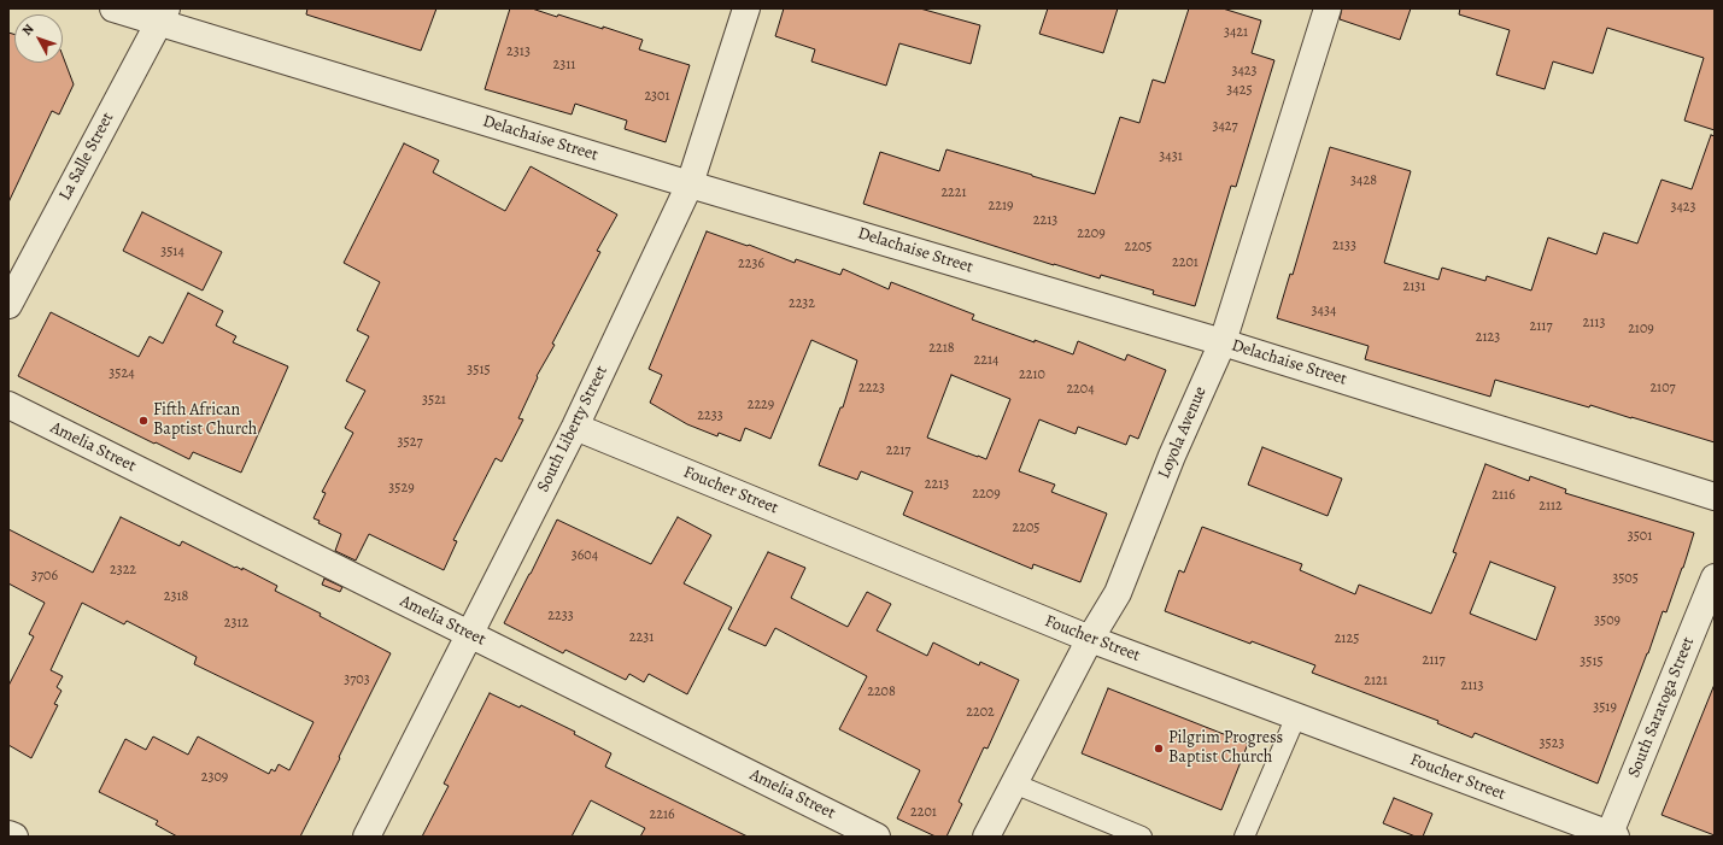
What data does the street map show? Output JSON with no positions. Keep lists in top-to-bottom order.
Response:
{
  "streets": {
    "street": [
      "Delachaise Street",
      "La Salle Street",
      "South Liberty Street",
      "Loyola Avenue",
      "Amelia Street",
      "Foucher Street",
      "South Saratoga Street"
    ]
  },
  "crossings": [
    ["Delachaise Street", "La Salle Street"],
    ["Delachaise Street", "South Liberty Street"],
    ["Delachaise Street", "Loyola Avenue"],
    ["South Liberty Street", "Amelia Street"],
    ["South Liberty Street", "Foucher Street"],
    ["Loyola Avenue", "Foucher Street"],
    ["Foucher Street", "South Saratoga Street"]
  ],
  "places": ["Fifth African Baptist Church", "Pilgrim Progress Baptist Church"],
  "house_numbers": [
    "3421",
    "2313",
    "2311",
    "3423",
    "3425",
    "2301",
    "3427",
    "3431",
    "3428",
    "2221",
    "2219",
    "3423",
    "2213",
    "2209",
    "2133",
    "2205",
    "3514",
    "2201",
    "2236",
    "2131",
    "2232",
    "3434",
    "2113",
    "2117",
    "2109",
    "2123",
    "2218",
    "2214",
    "3515",
    "3524",
    "2210",
    "2223",
    "2107",
    "2204",
    "3521",
    "2229",
    "2233",
    "3527",
    "2217",
    "2213",
    "3529",
    "2209",
    "2116",
    "2112",
    "2205",
    "3501",
    "3604",
    "2322",
    "3706",
    "3505",
    "2318",
    "2233",
    "3509",
    "2312",
    "2231",
    "2125",
    "2117",
    "3515",
    "3703",
    "2121",
    "2113",
    "2208",
    "3519",
    "2202",
    "3523",
    "2309",
    "2201",
    "2216"
  ],
  "north": "top left"
}
